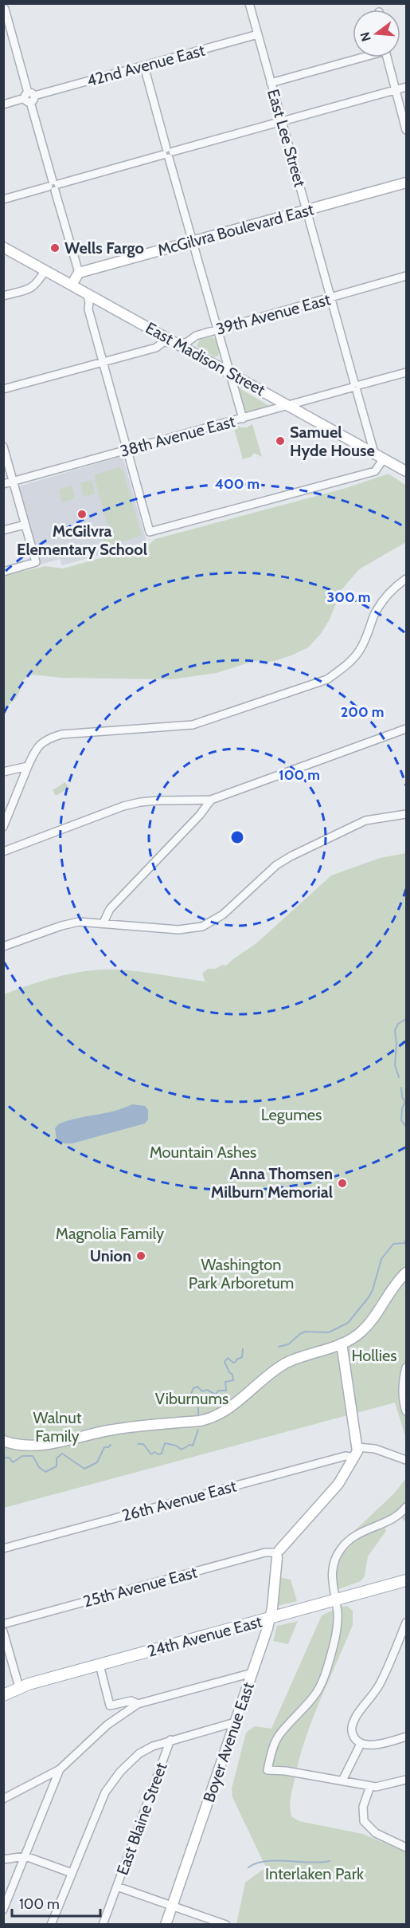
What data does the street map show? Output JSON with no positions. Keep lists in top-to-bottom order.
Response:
{
  "streets": {
    "main road": ["24th Avenue East"],
    "street": [
      "42nd Avenue East",
      "East Lee Street",
      "McGilvra Boulevard East",
      "39th Avenue East",
      "East Madison Street",
      "38th Avenue East",
      "26th Avenue East",
      "25th Avenue East",
      "Boyer Avenue East",
      "East Blaine Street"
    ]
  },
  "crossings": [
    ["42nd Avenue East", "East Lee Street"],
    ["East Lee Street", "McGilvra Boulevard East"],
    ["East Lee Street", "39th Avenue East"],
    ["East Lee Street", "East Madison Street"],
    ["East Lee Street", "38th Avenue East"],
    ["39th Avenue East", "East Madison Street"],
    ["East Madison Street", "38th Avenue East"],
    ["25th Avenue East", "Boyer Avenue East"],
    ["24th Avenue East", "Boyer Avenue East"]
  ],
  "parks": [
    "Legumes",
    "Mountain Ashes",
    "Magnolia Family",
    "Washington Park Arboretum",
    "Hollies",
    "Viburnums",
    "Walnut Family",
    "Interlaken Park"
  ],
  "places": [
    "Wells Fargo",
    "Samuel Hyde House",
    "McGilvra Elementary School",
    "Anna Thomsen Milburn Memorial",
    "Union"
  ],
  "scale_bar": "100 m",
  "north": "left",
  "rings": [
    "400 m",
    "300 m",
    "200 m",
    "100 m"
  ]
}
